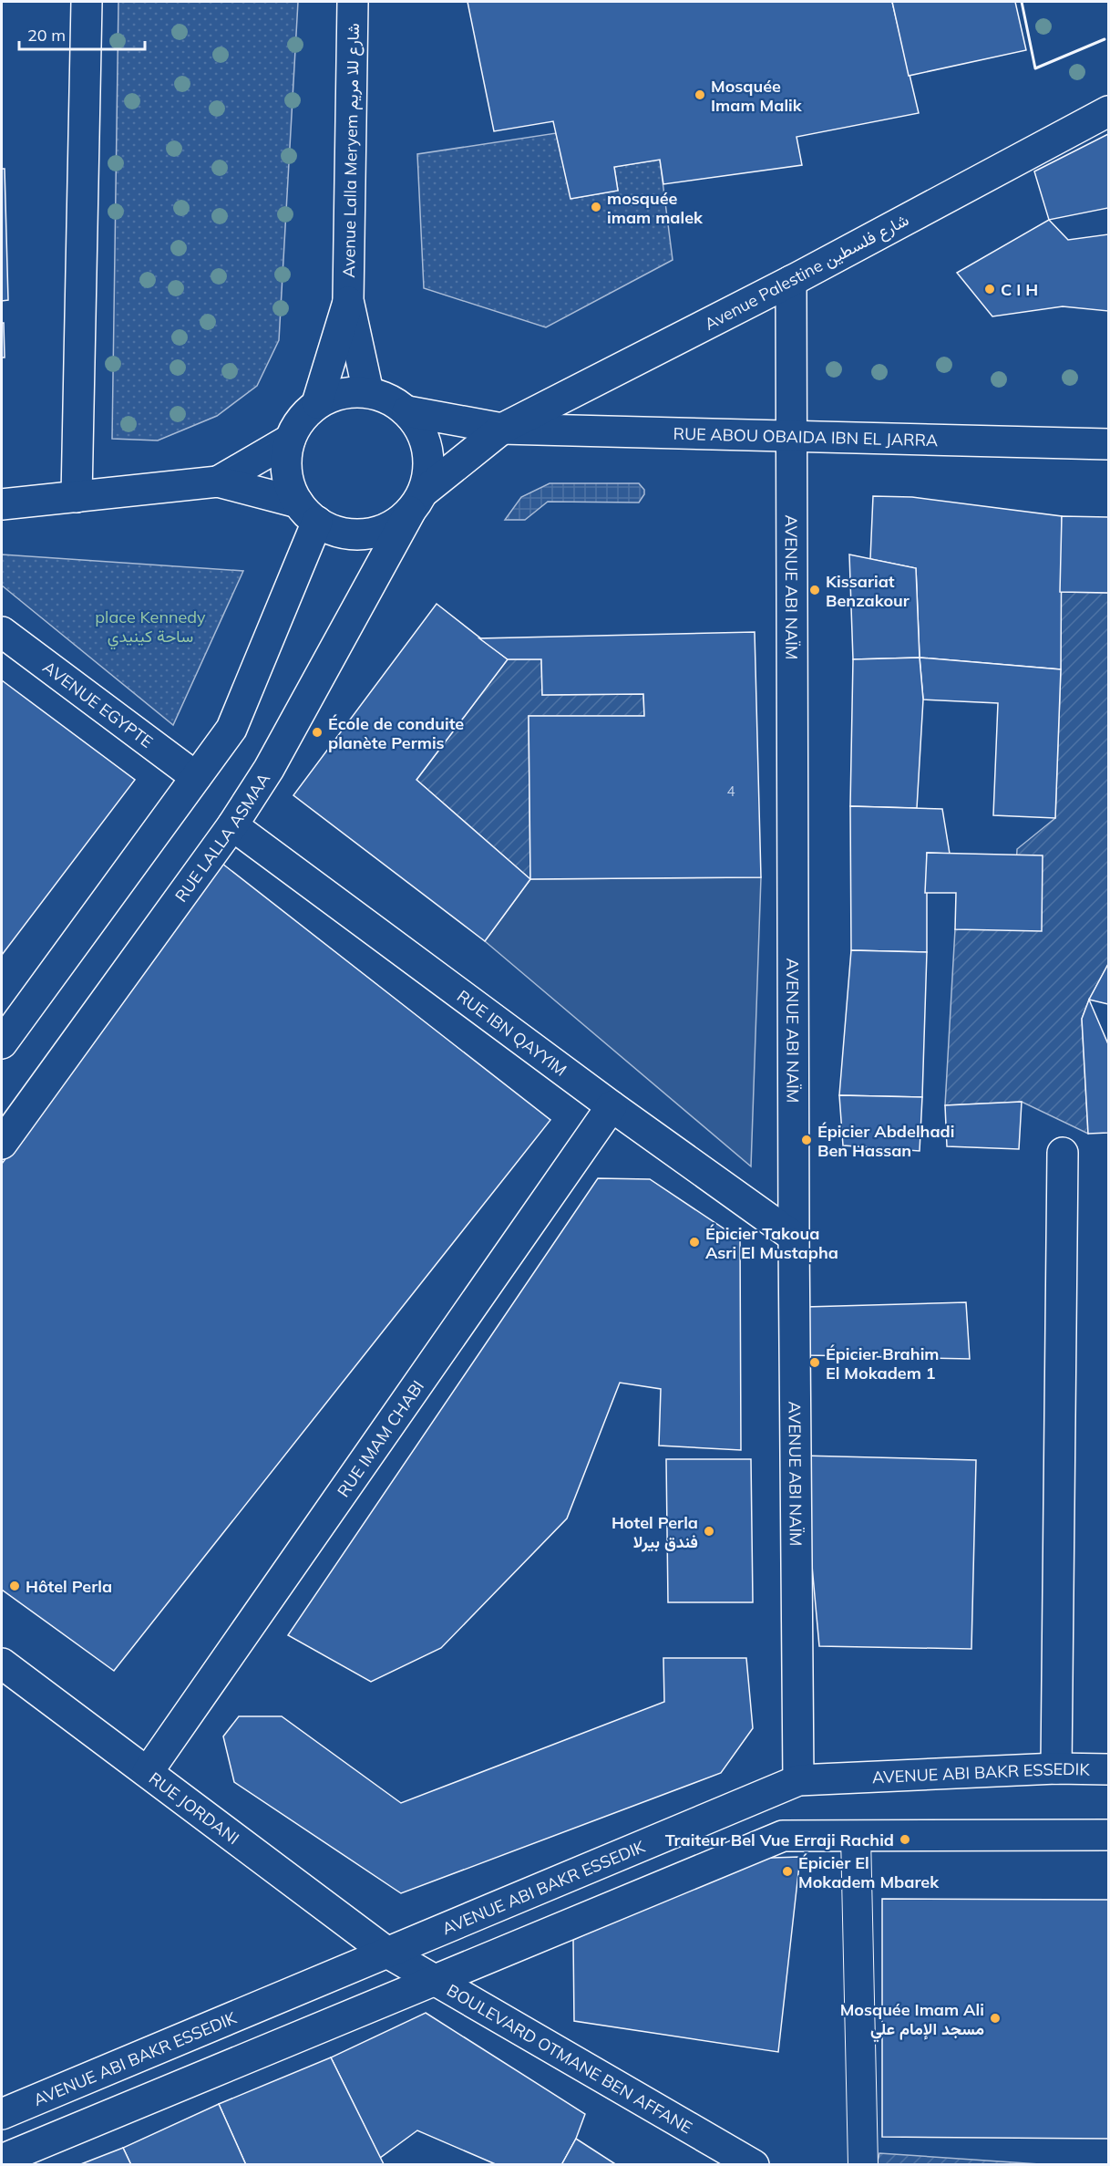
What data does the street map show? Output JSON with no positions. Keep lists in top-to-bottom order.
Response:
{
  "streets": {
    "street": [
      "Avenue Lalla Meryem شارع للا مريم",
      "Avenue Palestine شارع فلسطين",
      "RUE ABOU OBAIDA IBN EL JARRA",
      "AVENUE ABI NAÏM",
      "AVENUE EGYPTE",
      "RUE LALLA ASMAA",
      "RUE IBN QAYYIM",
      "RUE IMAM CHABI",
      "AVENUE ABI BAKR ESSEDIK",
      "RUE JORDANI",
      "BOULEVARD OTMANE BEN AFFANE"
    ]
  },
  "crossings": [
    ["Avenue Lalla Meryem شارع للا مريم", "Avenue Palestine شارع فلسطين"],
    ["Avenue Lalla Meryem شارع للا مريم", "RUE LALLA ASMAA"],
    ["Avenue Palestine شارع فلسطين", "RUE ABOU OBAIDA IBN EL JARRA"],
    ["Avenue Palestine شارع فلسطين", "AVENUE ABI NAÏM"],
    ["Avenue Palestine شارع فلسطين", "RUE LALLA ASMAA"],
    ["RUE ABOU OBAIDA IBN EL JARRA", "AVENUE ABI NAÏM"],
    ["AVENUE ABI NAÏM", "RUE IBN QAYYIM"],
    ["AVENUE ABI NAÏM", "AVENUE ABI BAKR ESSEDIK"],
    ["RUE LALLA ASMAA", "RUE IBN QAYYIM"],
    ["RUE IBN QAYYIM", "RUE IMAM CHABI"],
    ["RUE IMAM CHABI", "RUE JORDANI"],
    ["AVENUE ABI BAKR ESSEDIK", "RUE JORDANI"],
    ["AVENUE ABI BAKR ESSEDIK", "BOULEVARD OTMANE BEN AFFANE"],
    ["RUE JORDANI", "BOULEVARD OTMANE BEN AFFANE"]
  ],
  "parks": ["place Kennedy ساحة كينيدي"],
  "places": [
    "Mosquée Imam Malik",
    "mosquée imam malek",
    "C I H",
    "Kissariat Benzakour",
    "École de conduite planète Permis",
    "Épicier Abdelhadi Ben Hassan",
    "Épicier Takoua Asri El Mustapha",
    "Épicier Brahim El Mokadem 1",
    "Hotel Perla فندق بيرلا",
    "Hôtel Perla",
    "Traiteur Bel Vue Erraji Rachid",
    "Épicier El Mokadem Mbarek",
    "Mosquée Imam Ali مسجد الإمام علي"
  ],
  "house_numbers": ["4"],
  "scale_bar": "20 m"
}
